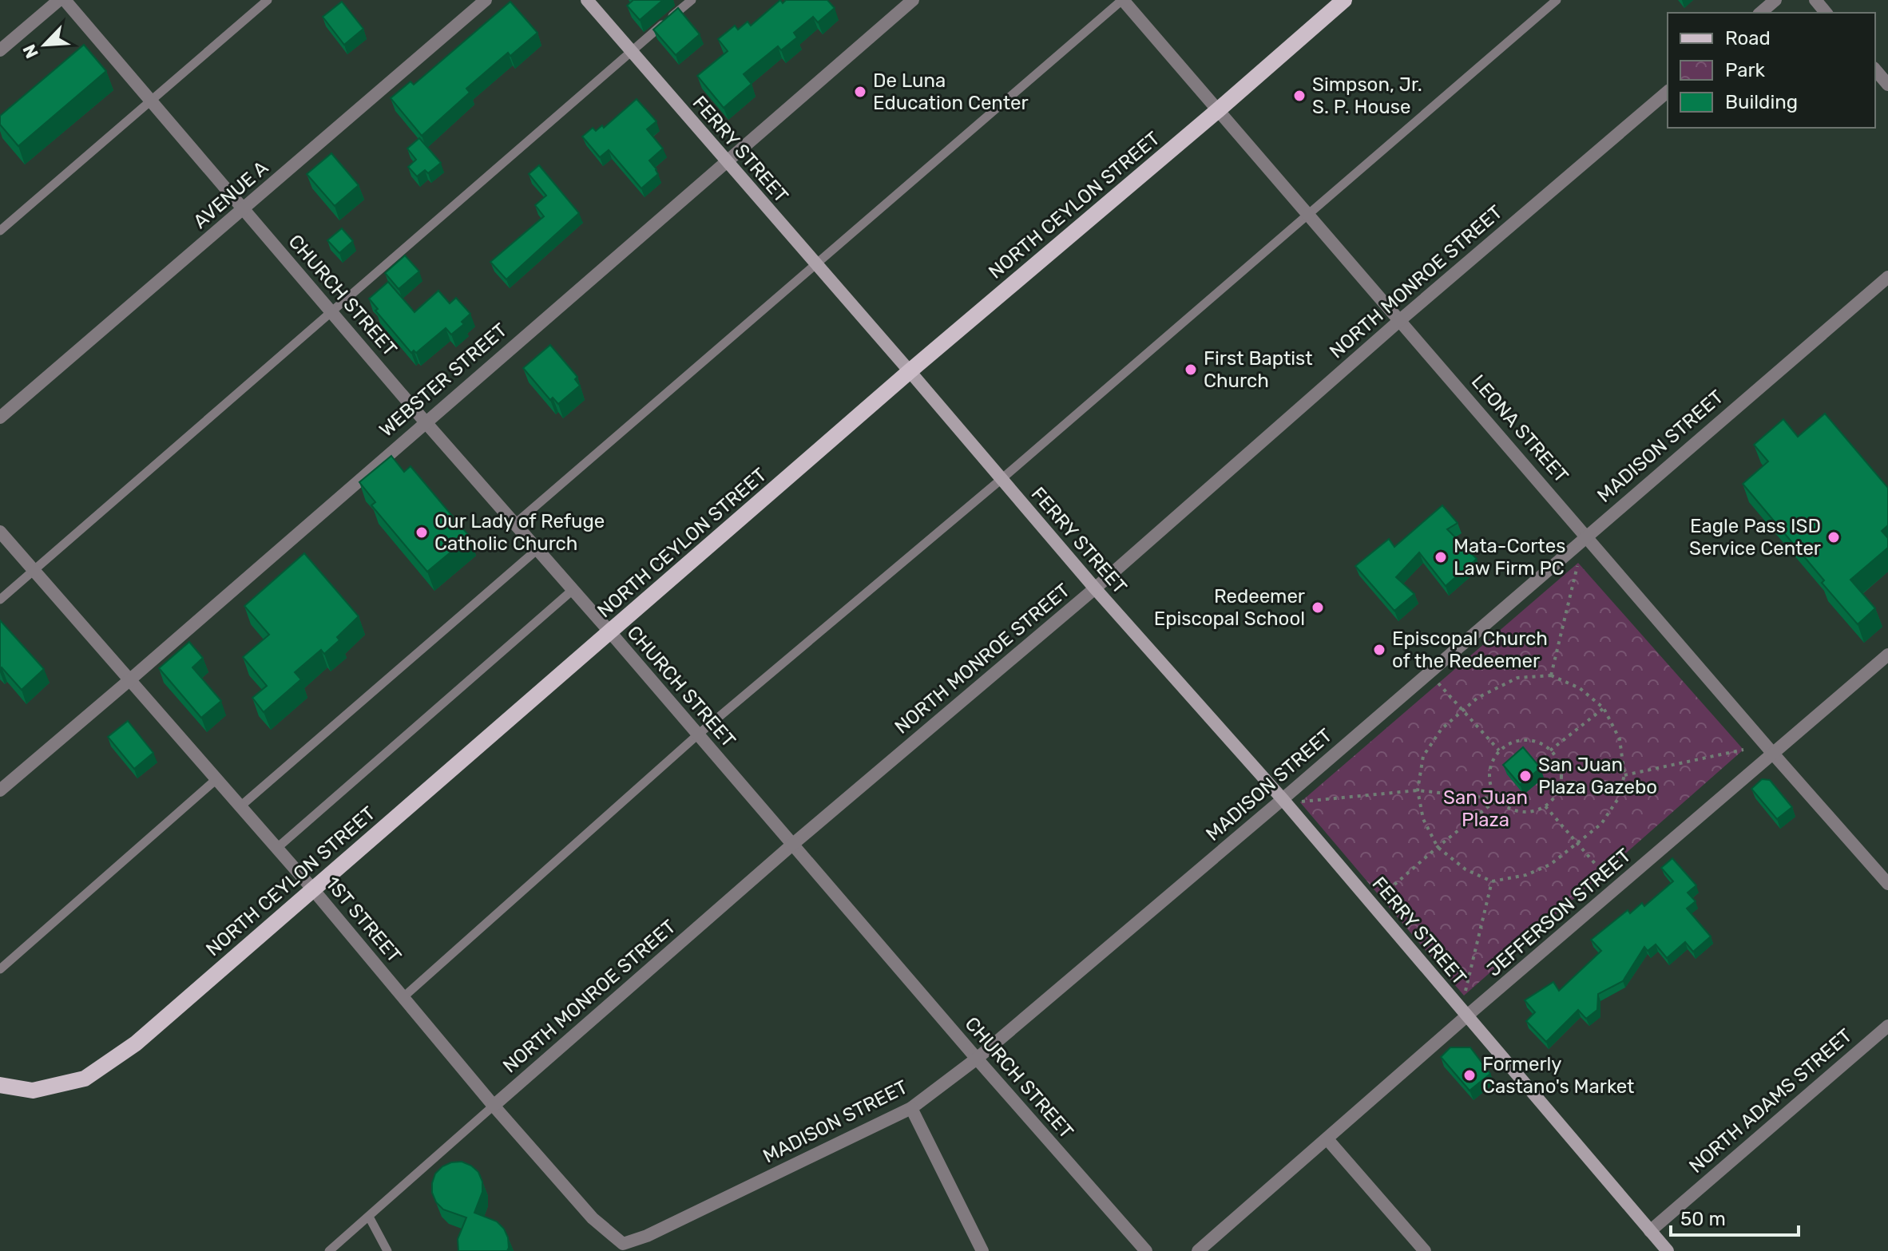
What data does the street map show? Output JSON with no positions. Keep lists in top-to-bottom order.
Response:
{
  "streets": {
    "main road": ["NORTH CEYLON STREET"],
    "street": [
      "FERRY STREET",
      "AVENUE A",
      "NORTH MONROE STREET",
      "CHURCH STREET",
      "WEBSTER STREET",
      "LEONA STREET",
      "MADISON STREET",
      "JEFFERSON STREET",
      "1ST STREET",
      "NORTH ADAMS STREET"
    ]
  },
  "crossings": [
    ["FERRY STREET", "NORTH CEYLON STREET"],
    ["FERRY STREET", "NORTH MONROE STREET"],
    ["FERRY STREET", "WEBSTER STREET"],
    ["FERRY STREET", "MADISON STREET"],
    ["FERRY STREET", "JEFFERSON STREET"],
    ["FERRY STREET", "NORTH ADAMS STREET"],
    ["AVENUE A", "CHURCH STREET"],
    ["NORTH CEYLON STREET", "CHURCH STREET"],
    ["NORTH CEYLON STREET", "LEONA STREET"],
    ["NORTH CEYLON STREET", "1ST STREET"],
    ["NORTH MONROE STREET", "CHURCH STREET"],
    ["NORTH MONROE STREET", "LEONA STREET"],
    ["NORTH MONROE STREET", "1ST STREET"],
    ["CHURCH STREET", "WEBSTER STREET"],
    ["CHURCH STREET", "MADISON STREET"],
    ["WEBSTER STREET", "1ST STREET"],
    ["LEONA STREET", "MADISON STREET"],
    ["LEONA STREET", "JEFFERSON STREET"],
    ["MADISON STREET", "1ST STREET"]
  ],
  "parks": ["San Juan Plaza"],
  "places": [
    "De Luna Education Center",
    "Simpson, Jr. S. P. House",
    "First Baptist Church",
    "Our Lady of Refuge Catholic Church",
    "Eagle Pass ISD Service Center",
    "Mata-Cortes Law Firm PC",
    "Redeemer Episcopal School",
    "Episcopal Church of the Redeemer",
    "San Juan Plaza Gazebo",
    "Formerly Castano's Market"
  ],
  "legend": ["Road", "Park", "Building"],
  "scale_bar": "50 m",
  "north": "bottom left"
}
